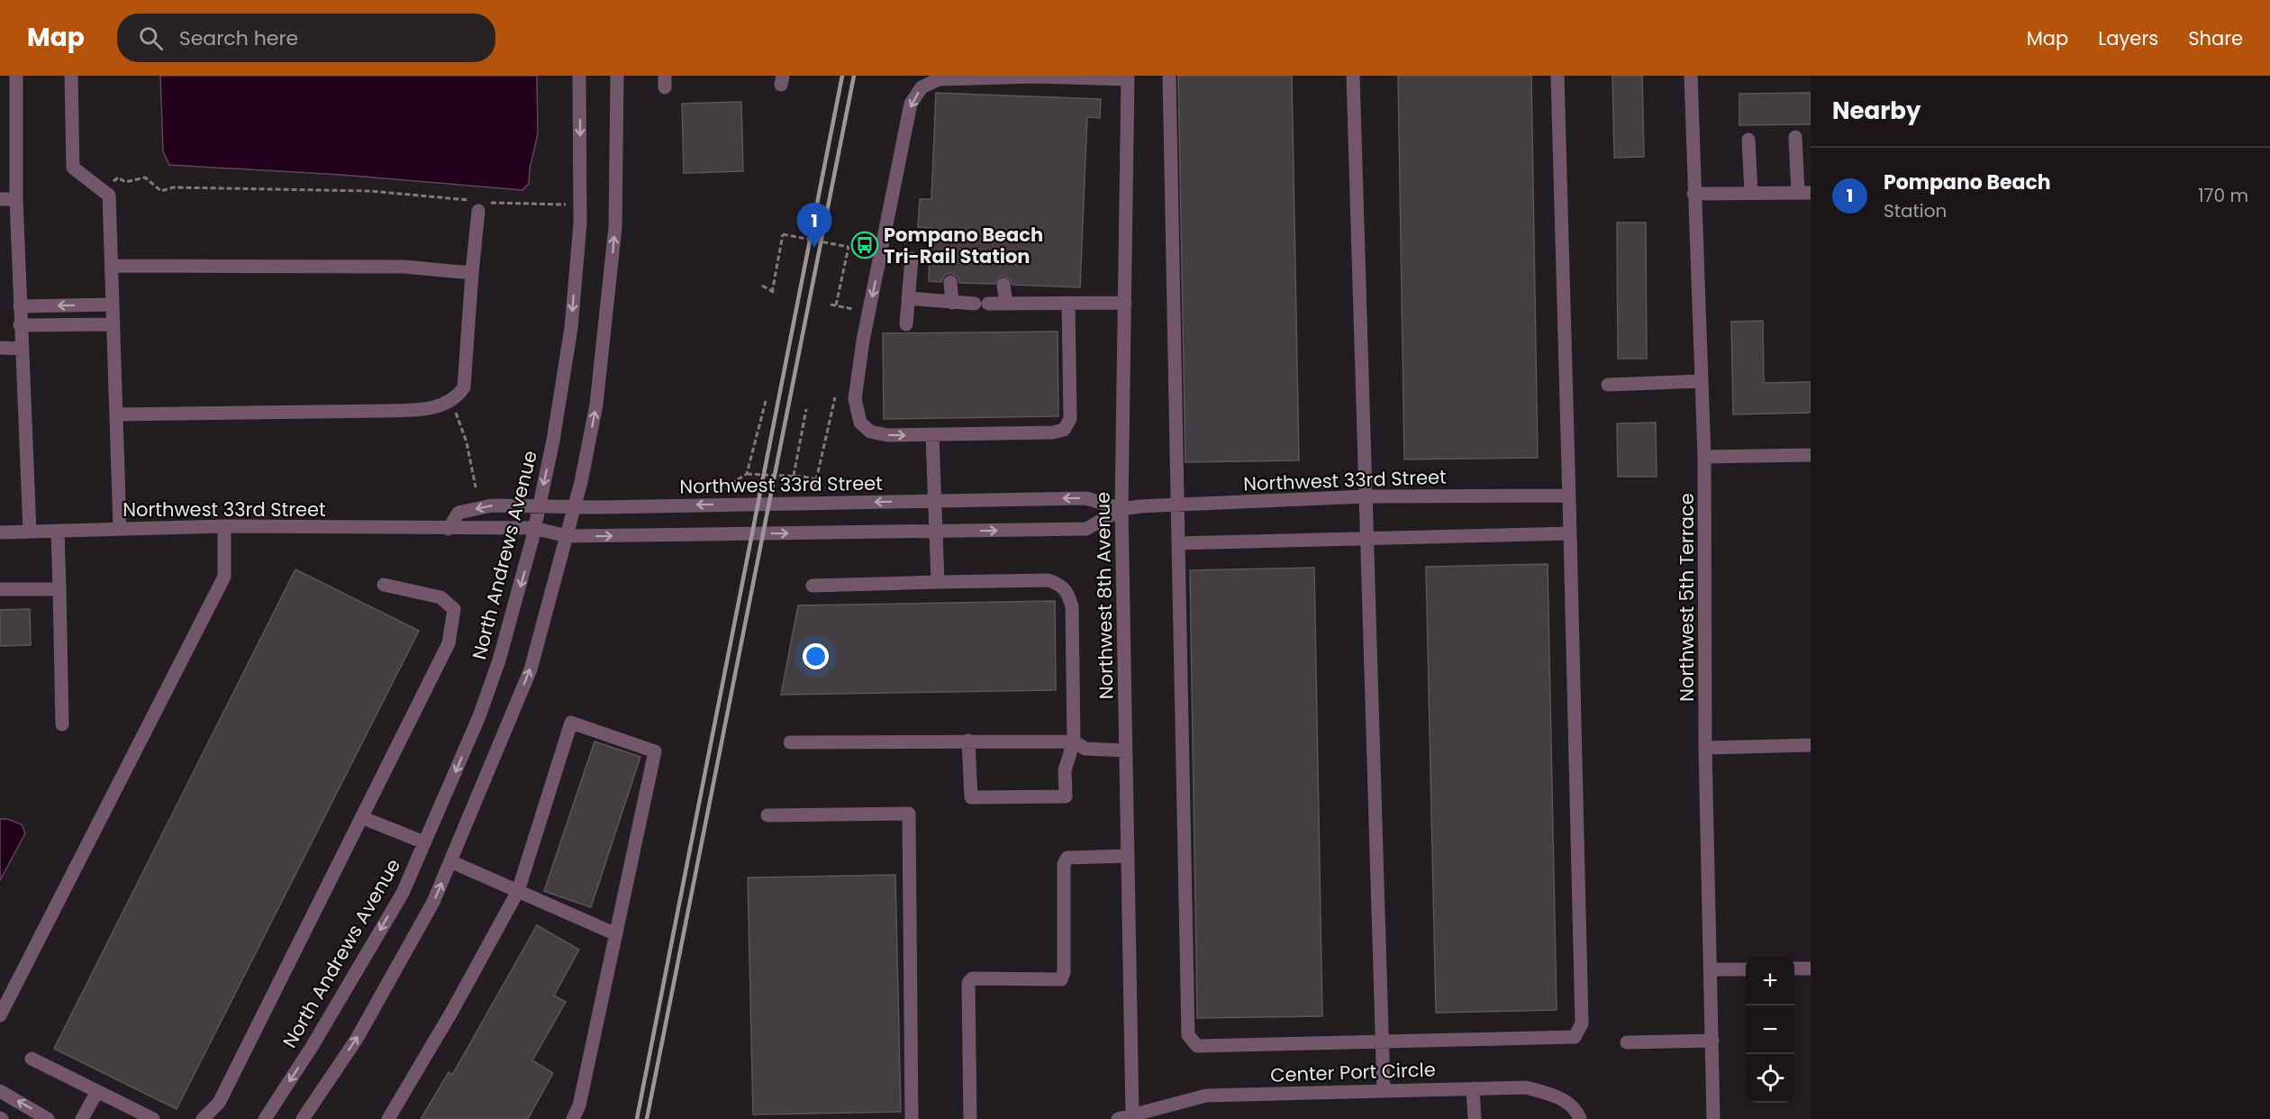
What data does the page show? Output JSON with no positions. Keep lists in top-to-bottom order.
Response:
{
  "streets": {
    "street": [
      "Northwest 33rd Street",
      "North Andrews Avenue",
      "Northwest 8th Avenue",
      "Northwest 5th Terrace",
      "Center Port Circle"
    ]
  },
  "crossings": [
    ["Northwest 33rd Street", "North Andrews Avenue"],
    ["Northwest 33rd Street", "Northwest 8th Avenue"],
    ["Northwest 8th Avenue", "Center Port Circle"]
  ],
  "places": {
    "bus stop": ["Pompano Beach Tri-Rail Station"]
  },
  "page": {
    "header": "Map",
    "search": "Search here",
    "nav": ["Map", "Layers", "Share"],
    "heading": "Nearby",
    "list": [
      {
        "mark": "1",
        "name": "Pompano Beach",
        "note": "Station",
        "value": "170 m"
      }
    ],
    "pins": "1",
    "map_buttons": ["+", "−"]
  }
}
